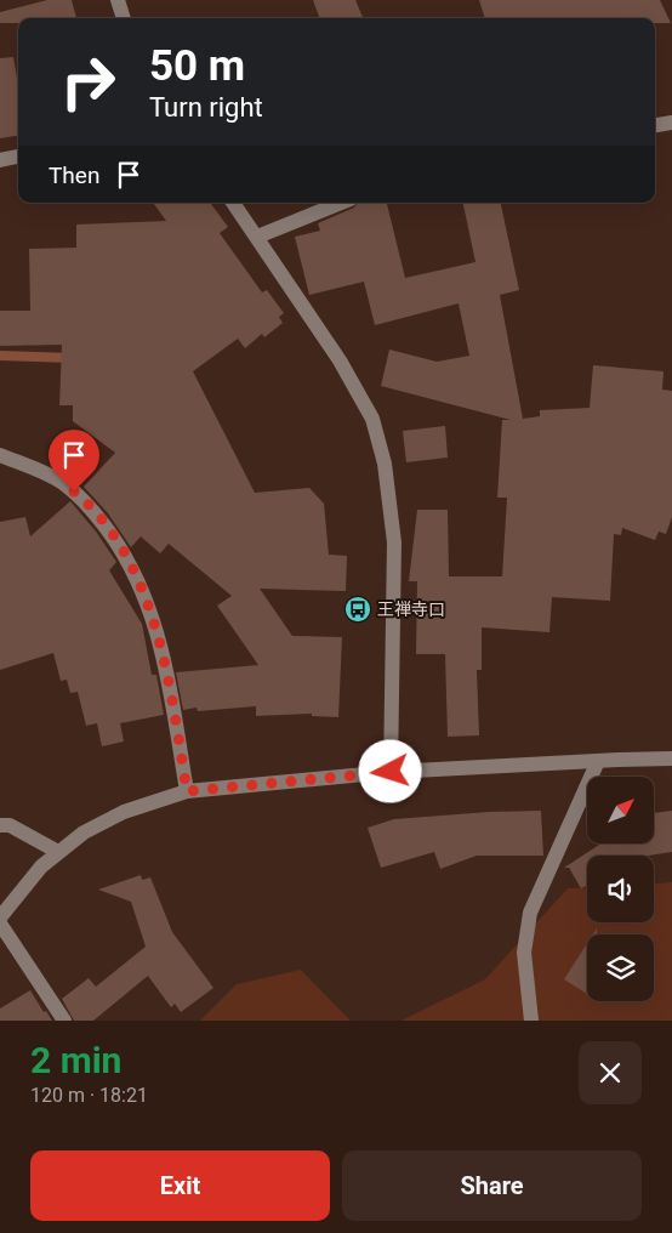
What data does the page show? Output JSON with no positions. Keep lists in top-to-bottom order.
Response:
{
  "places": {
    "bus stop": ["王禅寺口"]
  },
  "north": "top right",
  "page": {
    "turn": ["50 m", "Turn right"],
    "then": "Then",
    "heading": ["2 min", "120 m · 18:21"],
    "buttons": ["Exit", "Share"]
  }
}
